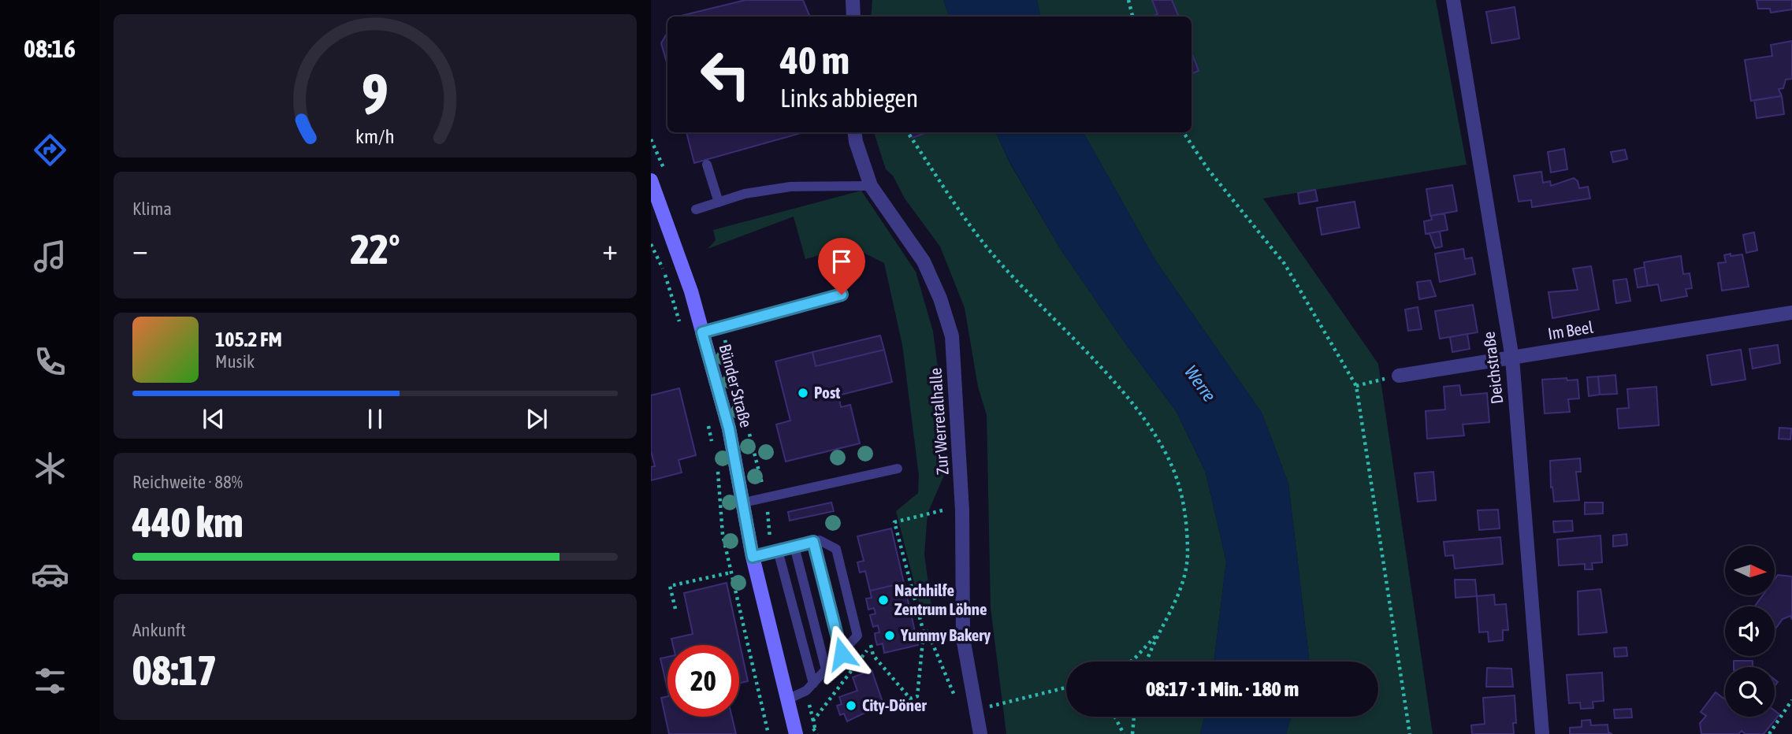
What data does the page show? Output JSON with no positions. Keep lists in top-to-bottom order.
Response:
{
  "streets": {
    "main road": ["Bünder Straße"],
    "street": ["Im Beel", "Deichstraße", "Zur Werretalhalle"]
  },
  "crossings": [
    ["Im Beel", "Deichstraße"]
  ],
  "water": ["Werre"],
  "places": [
    "Post",
    "Nachhilfe Zentrum Löhne",
    "Yummy Bakery",
    "City-Döner"
  ],
  "north": "right",
  "page": {
    "tabs": "08:16",
    "turn": ["40 m", "Links abbiegen"],
    "tile": [
      "Klima",
      ["Reichweite · 88%", "440 km"],
      ["Ankunft", "08:17"]
    ],
    "heat": ["−", "22°", "+"],
    "song": ["105.2 FM", "Musik"],
    "limit": "20",
    "trip": "08:17 · 1 Min. · 180 m",
    "gauge": ["9", "km/h"]
  }
}
